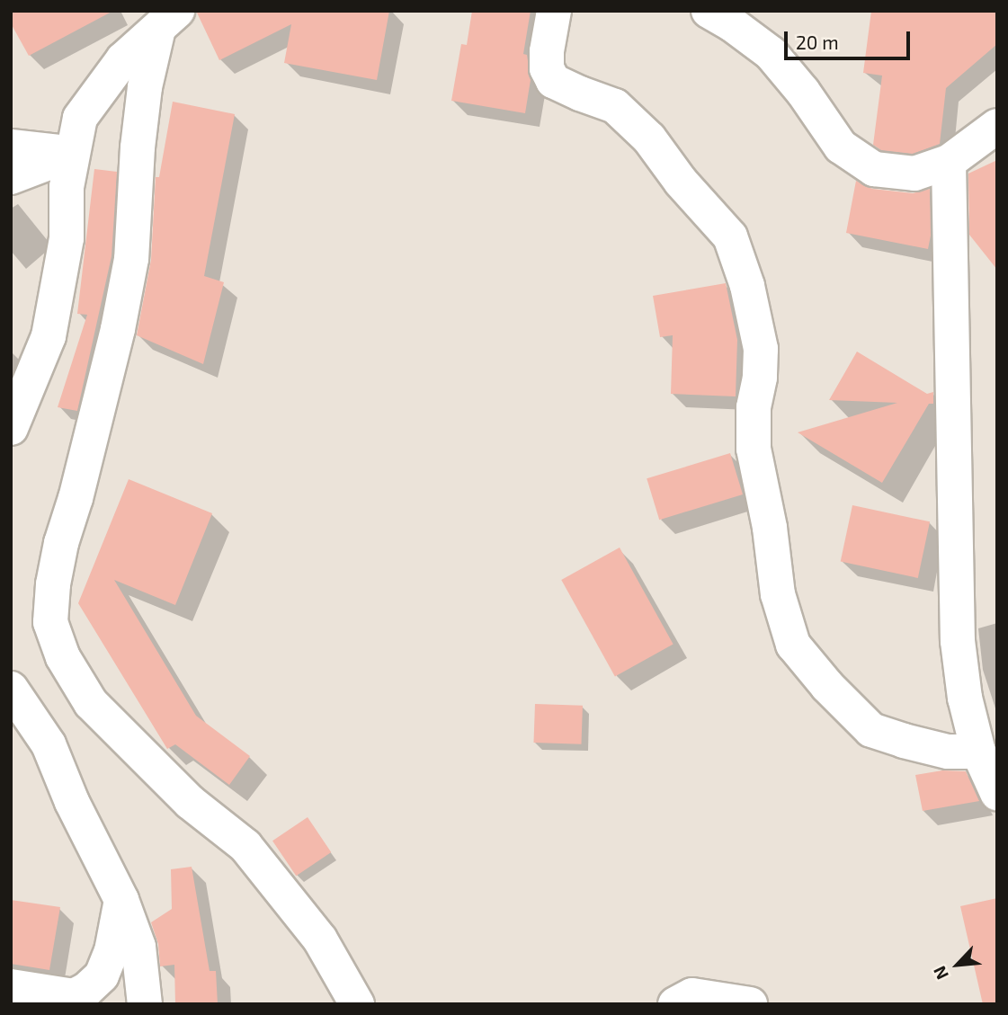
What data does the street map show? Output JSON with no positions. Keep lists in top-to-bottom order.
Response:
{
  "scale_bar": "20 m",
  "north": "bottom left"
}
